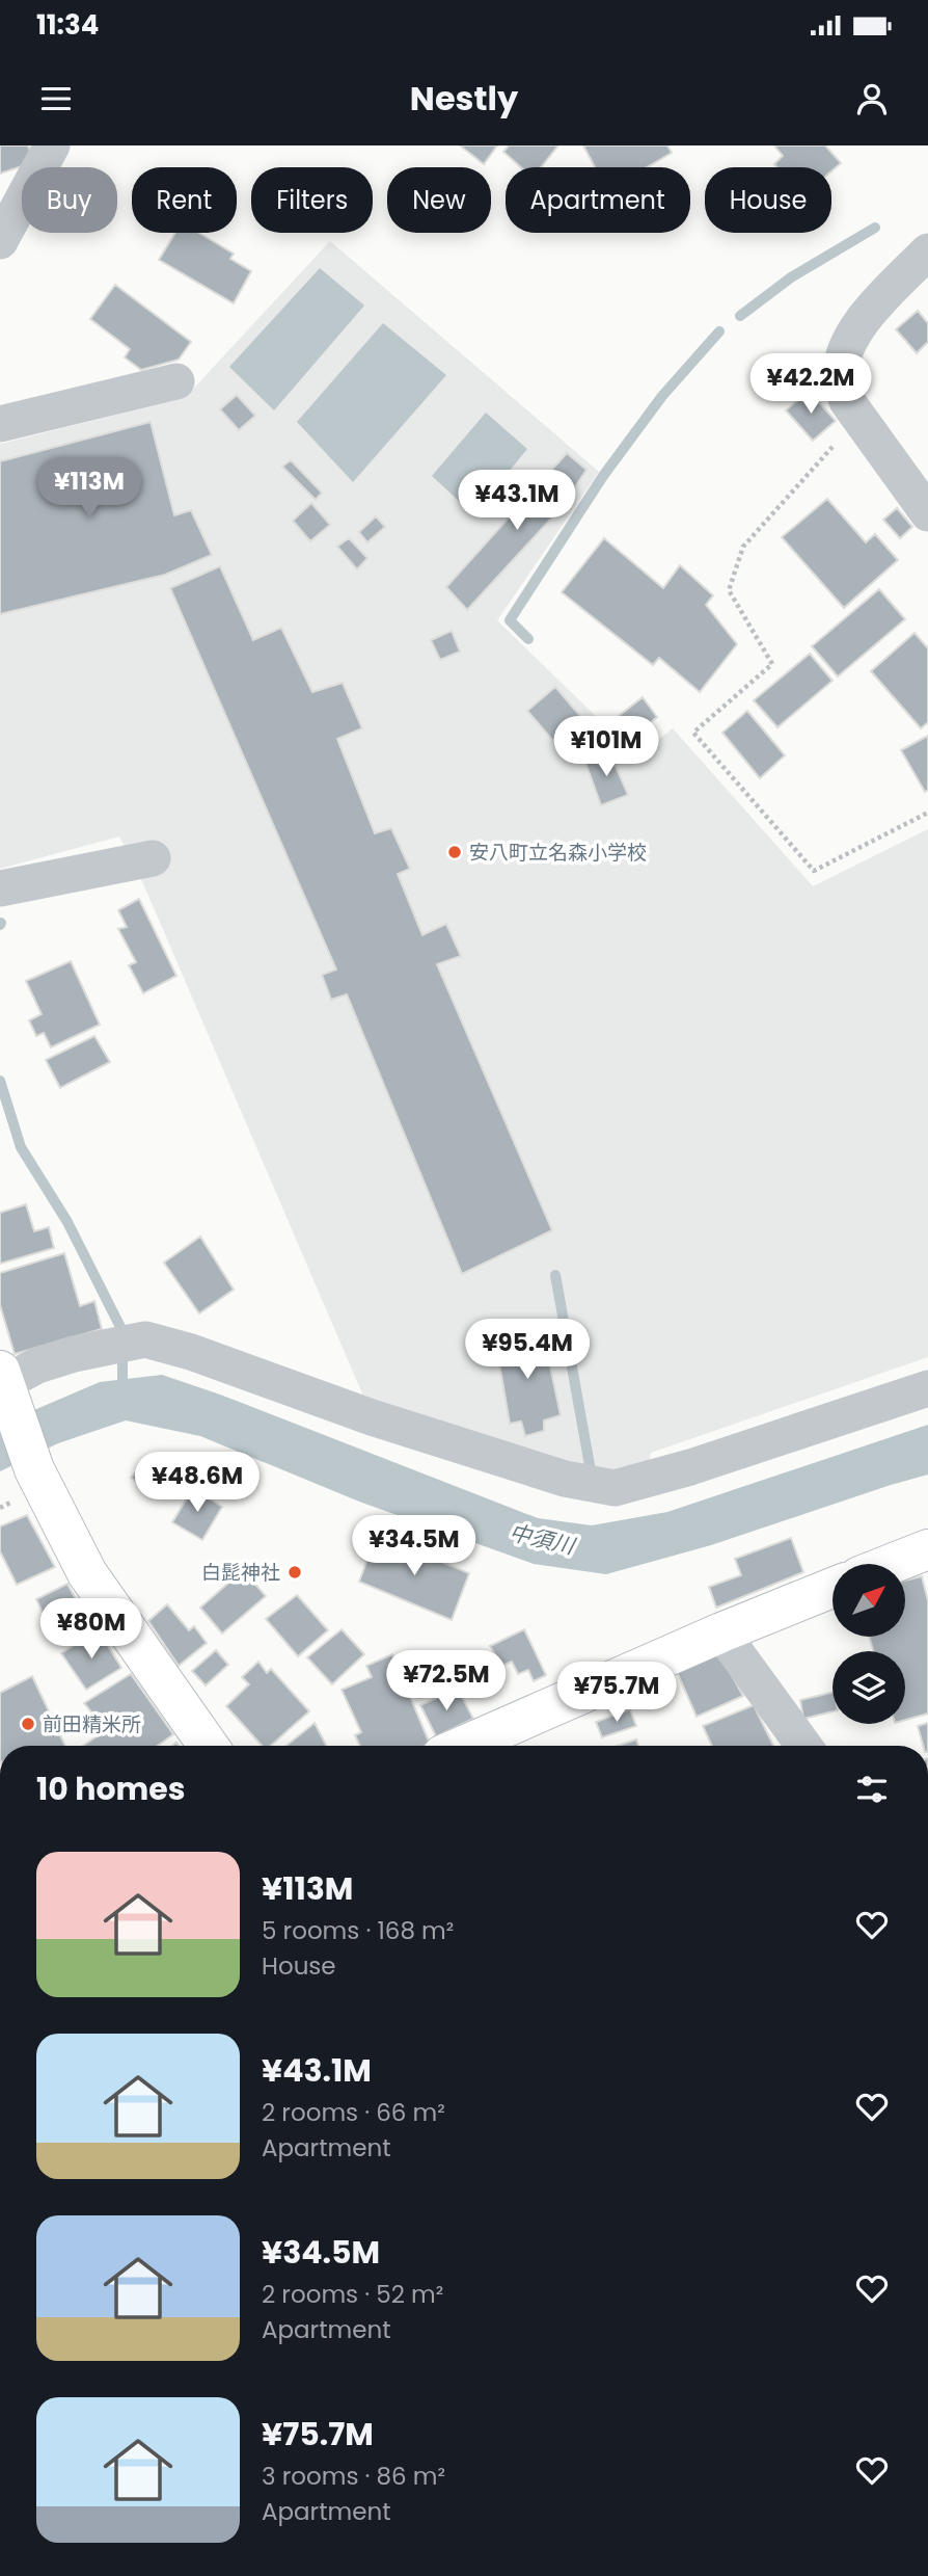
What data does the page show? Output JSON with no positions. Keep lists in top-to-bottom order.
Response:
{
  "water": ["中須川"],
  "places": ["安八町立名森小学校", "白髭神社", "前田精米所"],
  "north": "top right",
  "page": {
    "status": "11:34",
    "header": "Nestly",
    "chip": [
      "Buy",
      "Rent",
      "Filters",
      "New",
      "Apartment",
      "House"
    ],
    "price": [
      "¥42.2M",
      "¥113M",
      "¥43.1M",
      "¥101M",
      "¥95.4M",
      "¥48.6M",
      "¥34.5M",
      "¥80M",
      "¥72.5M",
      "¥75.7M"
    ],
    "heading": "10 homes",
    "list": [
      {
        "name": "¥113M",
        "note": "5 rooms · 168 m² · House"
      },
      {
        "name": "¥43.1M",
        "note": "2 rooms · 66 m² · Apartment"
      },
      {
        "name": "¥34.5M",
        "note": "2 rooms · 52 m² · Apartment"
      },
      {
        "name": "¥75.7M",
        "note": "3 rooms · 86 m² · Apartment"
      }
    ]
  }
}
